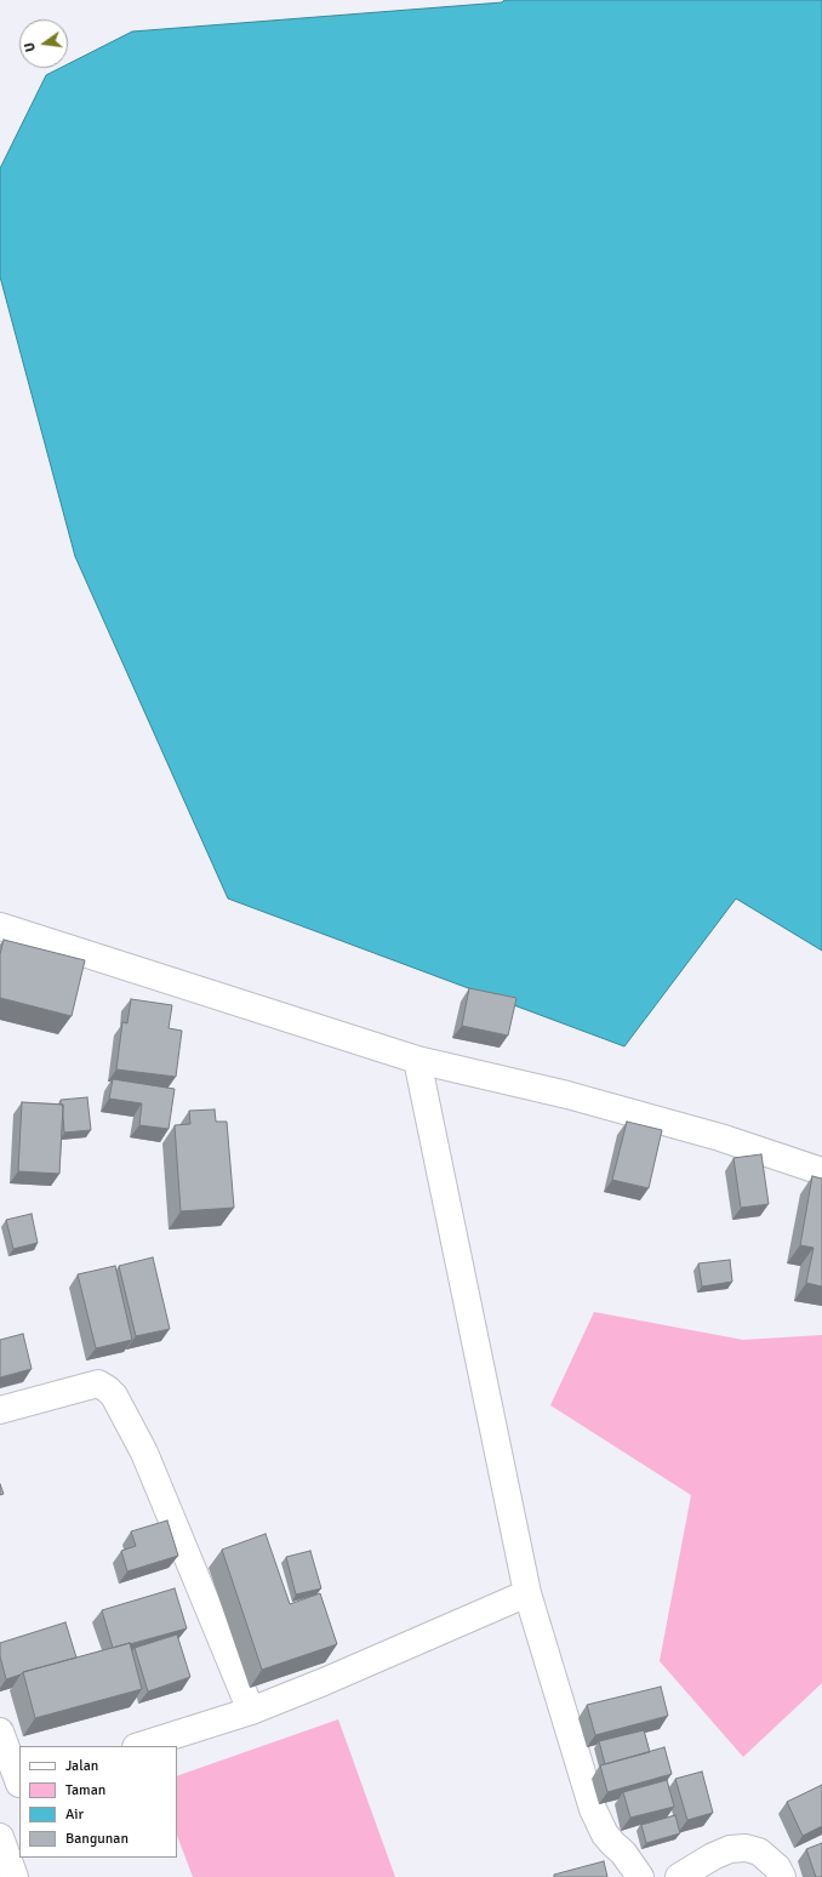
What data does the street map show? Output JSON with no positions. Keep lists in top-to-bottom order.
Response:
{
  "legend": [
    "Jalan",
    "Taman",
    "Air",
    "Bangunan"
  ],
  "north": "left"
}
